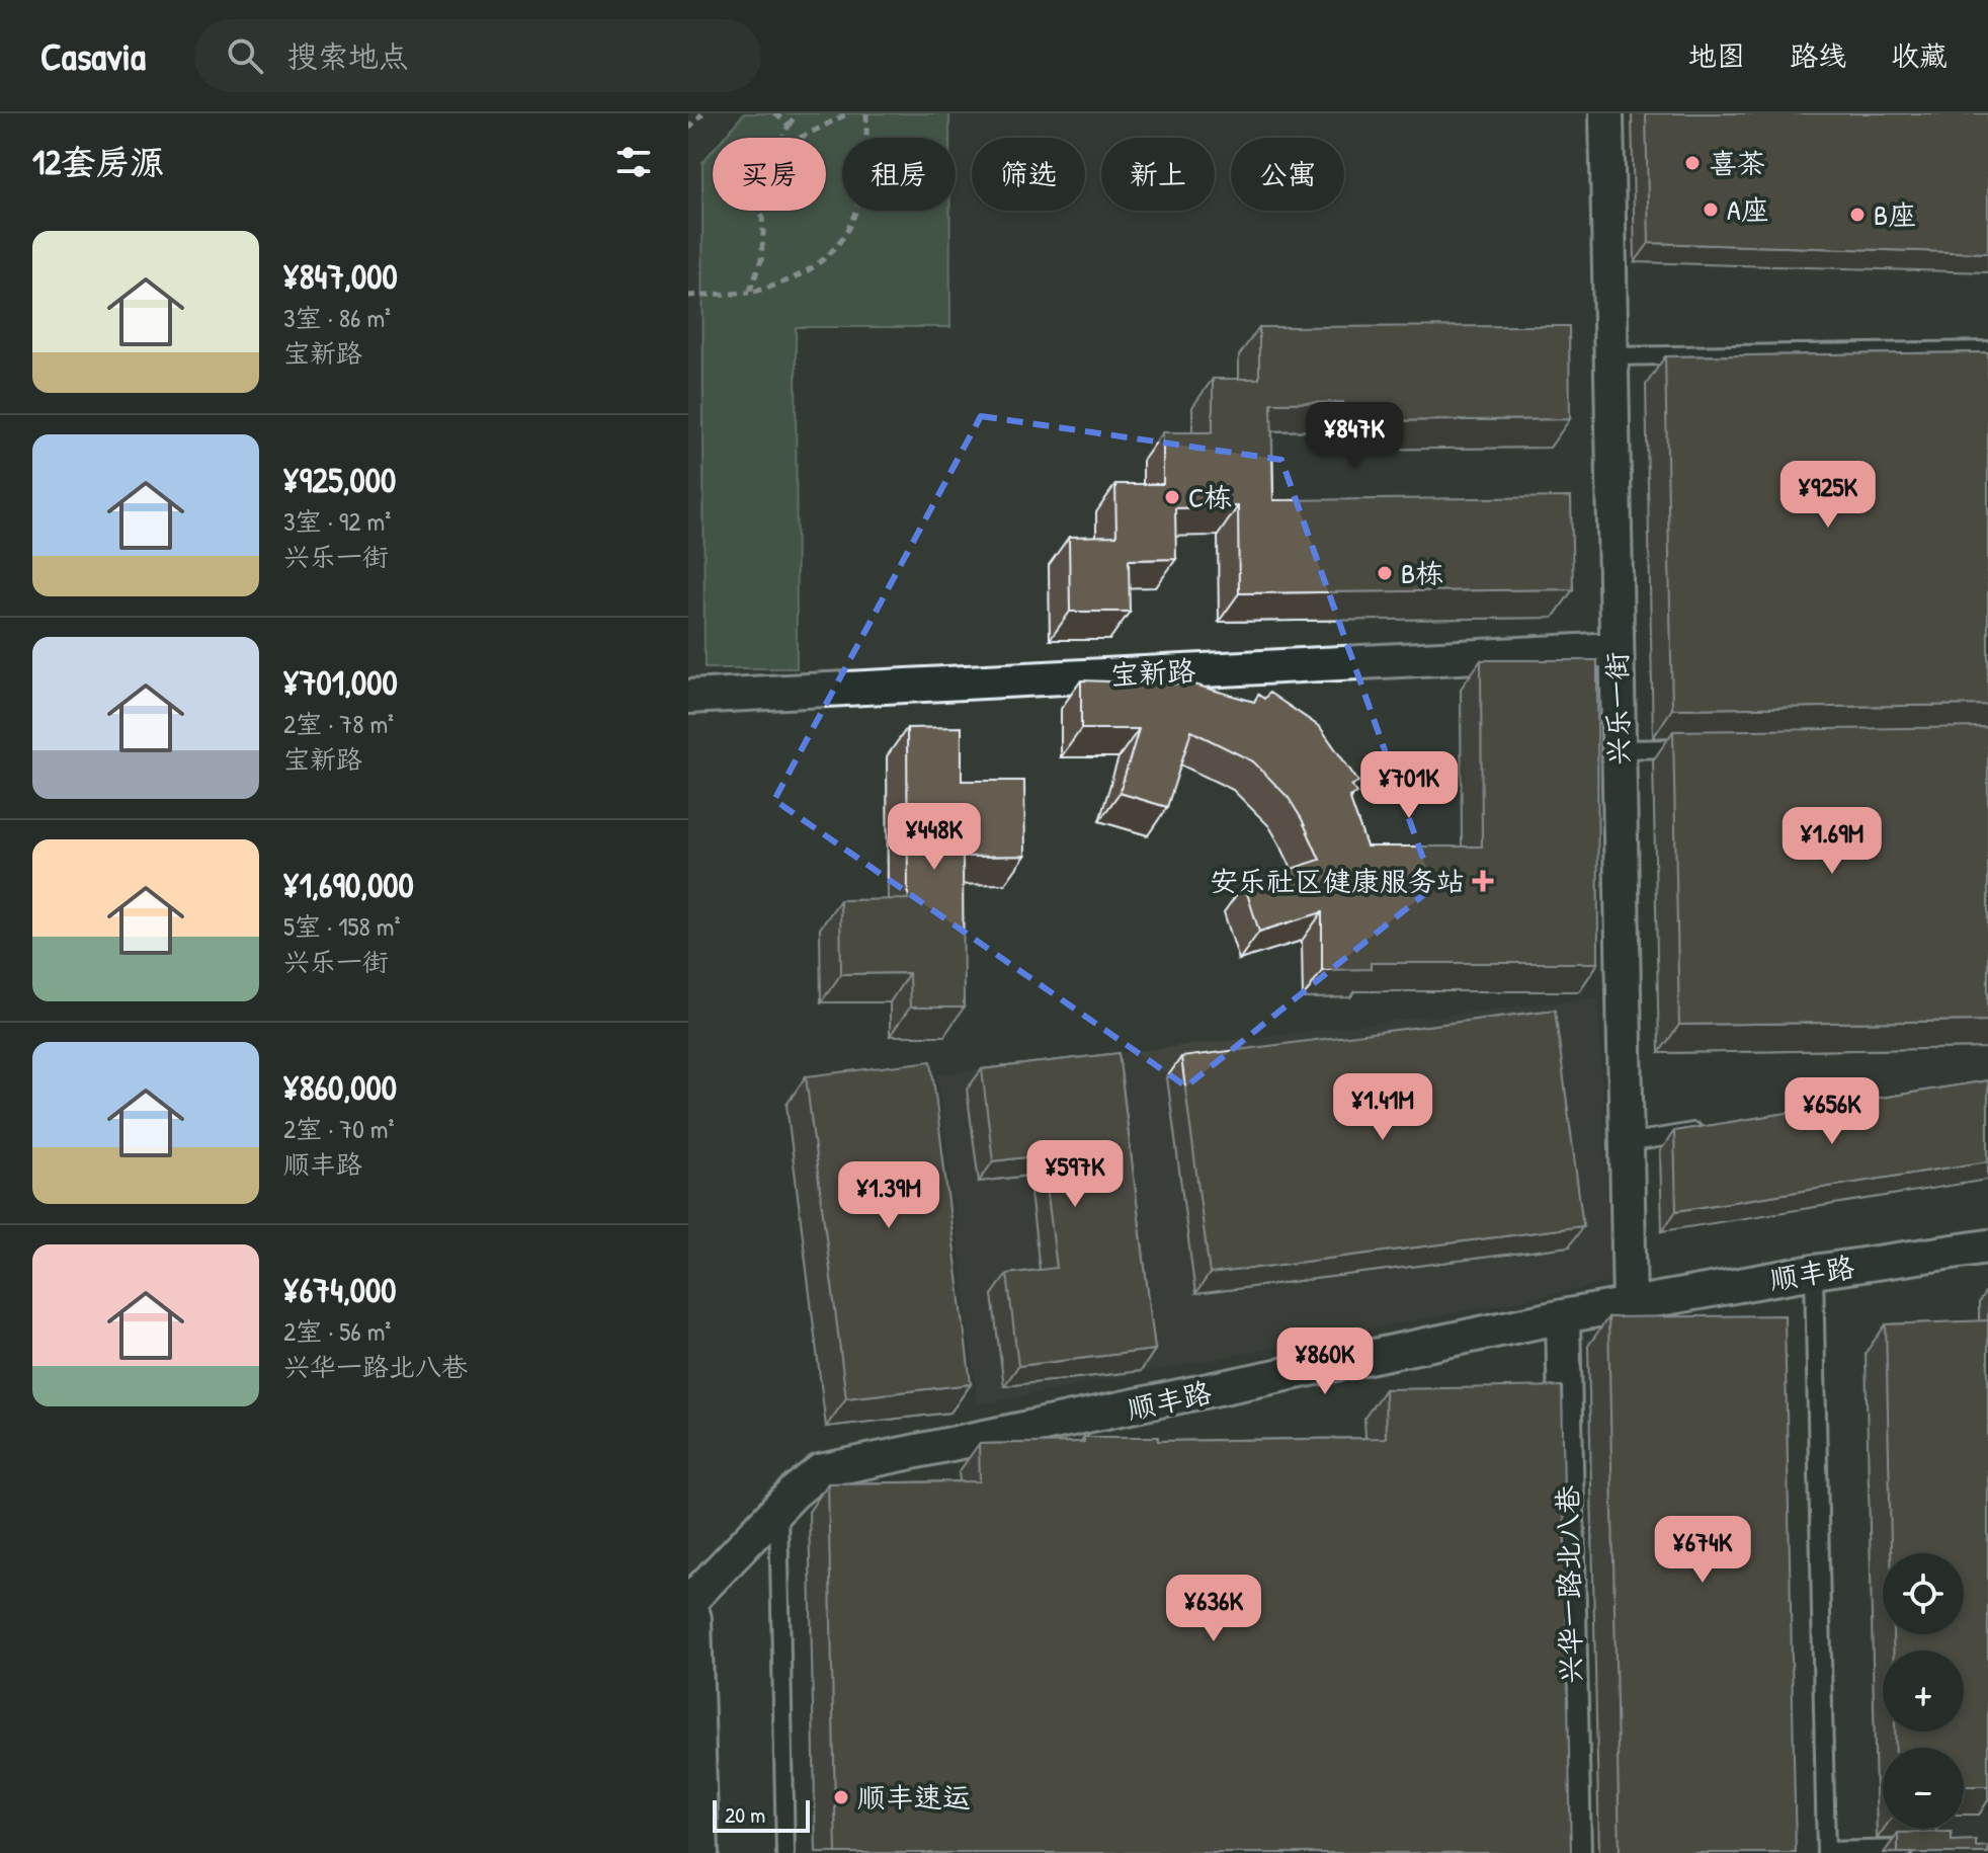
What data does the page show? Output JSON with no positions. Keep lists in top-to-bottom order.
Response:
{
  "streets": {
    "street": [
      "宝新路",
      "兴乐一街",
      "顺丰路",
      "兴华一路北八巷"
    ]
  },
  "crossings": [
    ["宝新路", "兴乐一街"],
    ["兴乐一街", "顺丰路"],
    ["顺丰路", "兴华一路北八巷"]
  ],
  "places": {
    "other": [
      "喜茶",
      "A座",
      "B座",
      "C栋",
      "B栋",
      "顺丰速运"
    ],
    "health": ["安乐社区健康服务站"]
  },
  "scale_bar": "20 m",
  "page": {
    "header": "Casavia",
    "search": "搜索地点",
    "nav": ["地图", "路线", "收藏"],
    "heading": "12套房源",
    "chip": [
      "买房",
      "租房",
      "筛选",
      "新上",
      "公寓"
    ],
    "list": [
      {
        "name": "¥847,000",
        "note": "3室 · 86 m² · 宝新路"
      },
      {
        "name": "¥925,000",
        "note": "3室 · 92 m² · 兴乐一街"
      },
      {
        "name": "¥701,000",
        "note": "2室 · 78 m² · 宝新路"
      },
      {
        "name": "¥1,690,000",
        "note": "5室 · 158 m² · 兴乐一街"
      },
      {
        "name": "¥860,000",
        "note": "2室 · 70 m² · 顺丰路"
      },
      {
        "name": "¥674,000",
        "note": "2室 · 56 m² · 兴华一路北八巷"
      }
    ],
    "price": [
      "¥847K",
      "¥925K",
      "¥701K",
      "¥448K",
      "¥1.69M",
      "¥1.41M",
      "¥656K",
      "¥597K",
      "¥1.39M",
      "¥860K",
      "¥674K",
      "¥636K"
    ],
    "map_buttons": ["+", "−"],
    "scale": "20 m"
  }
}
